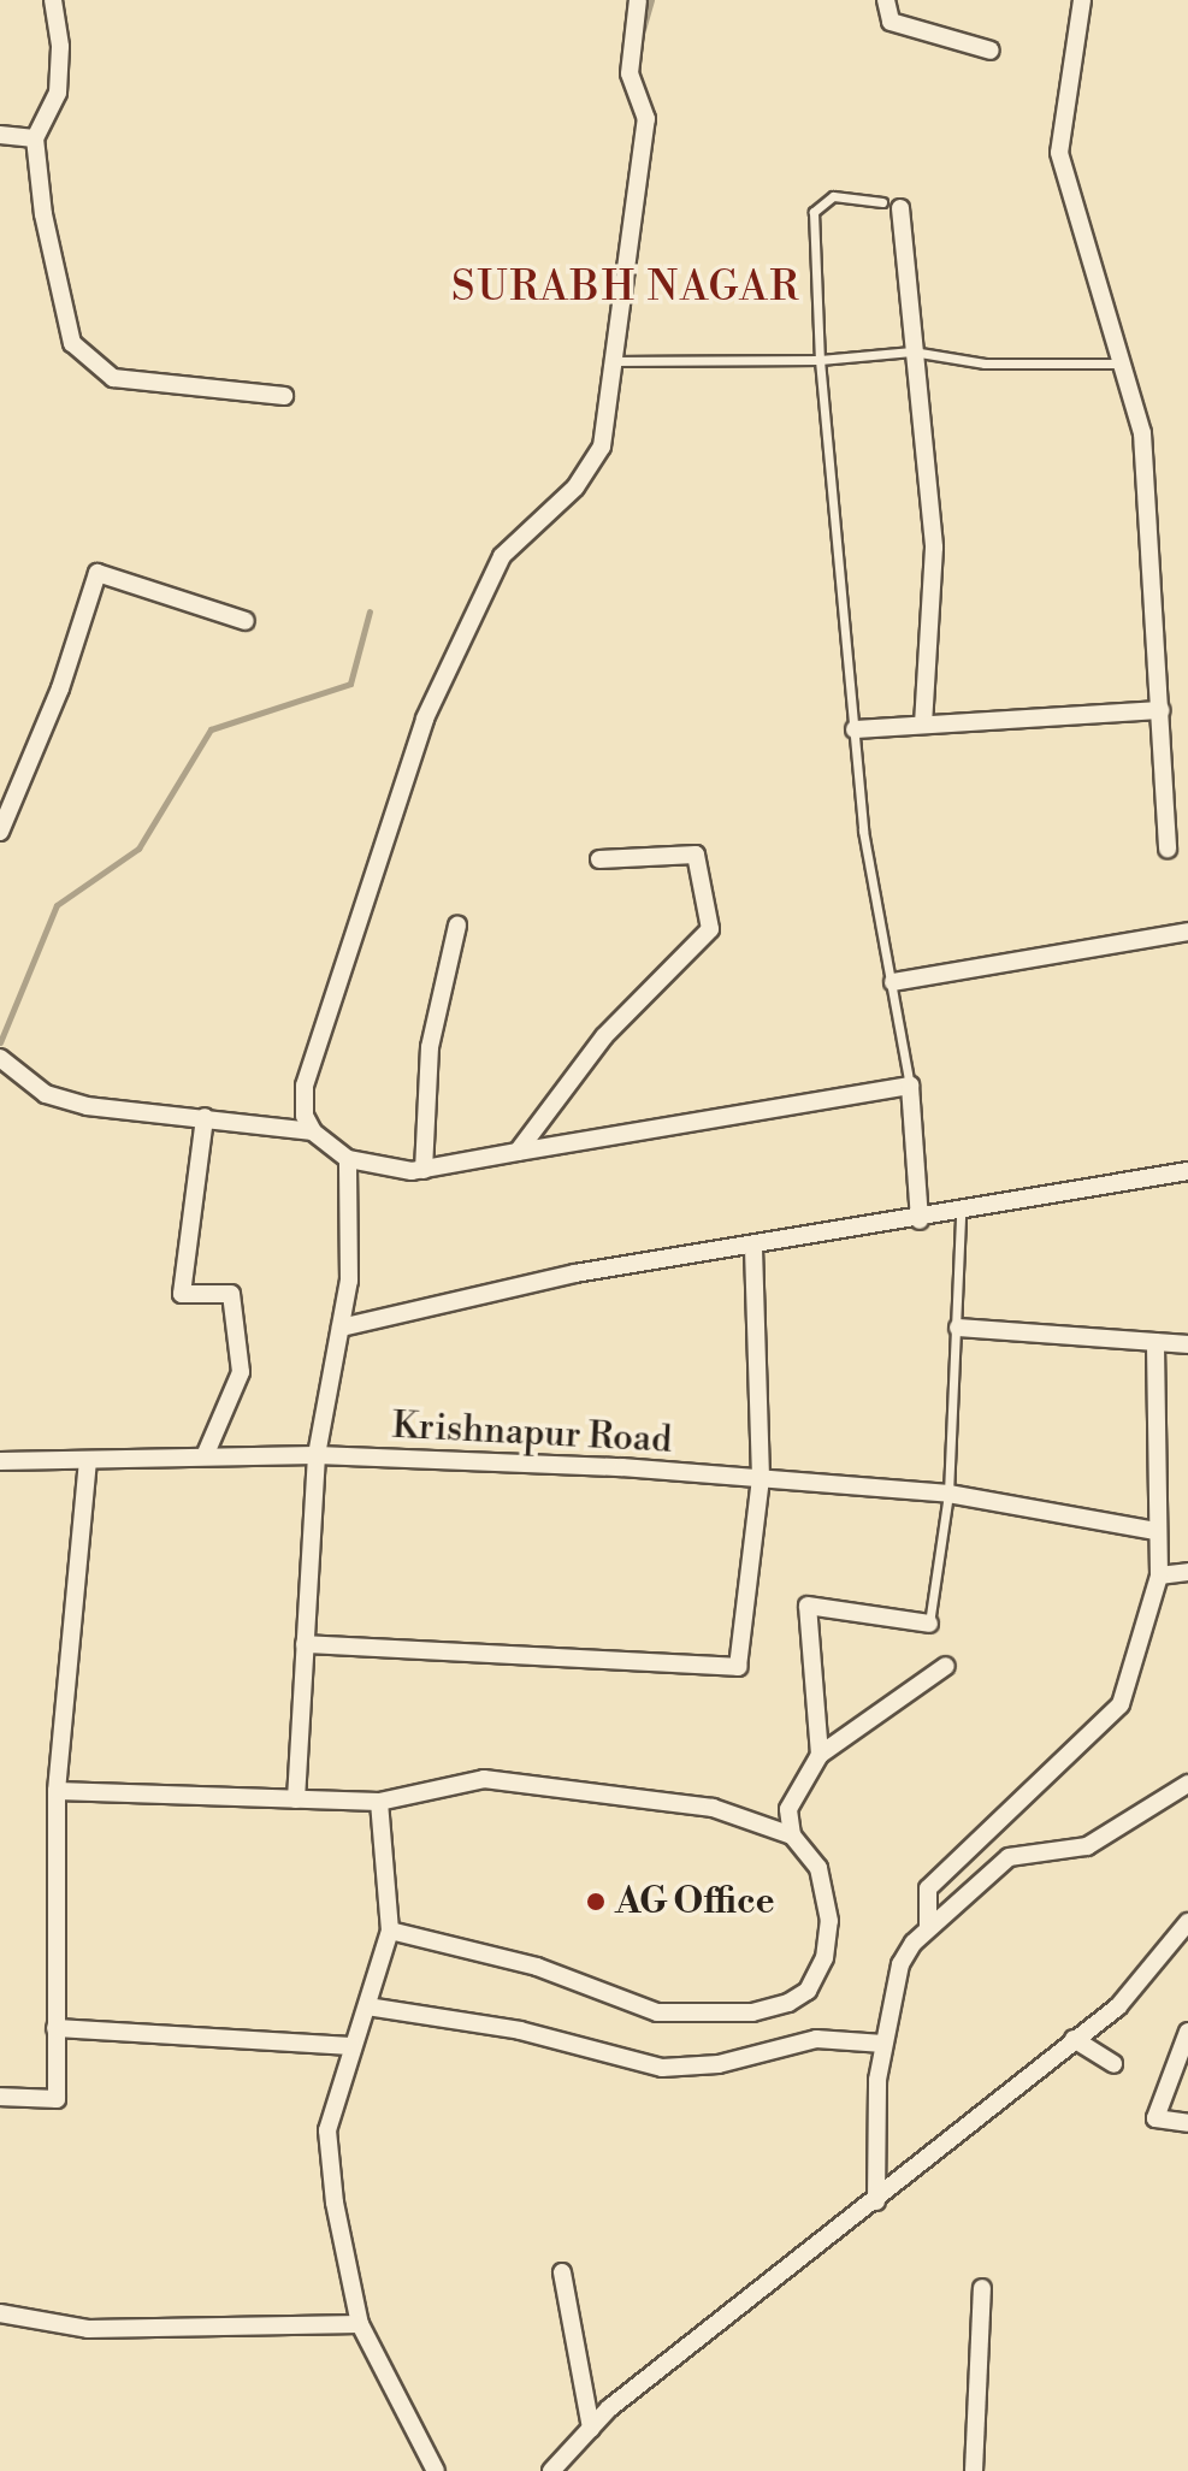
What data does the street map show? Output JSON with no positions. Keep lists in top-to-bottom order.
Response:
{
  "streets": {
    "street": ["Krishnapur Road"]
  },
  "districts": ["SURABH NAGAR"],
  "places": ["AG Office"]
}
